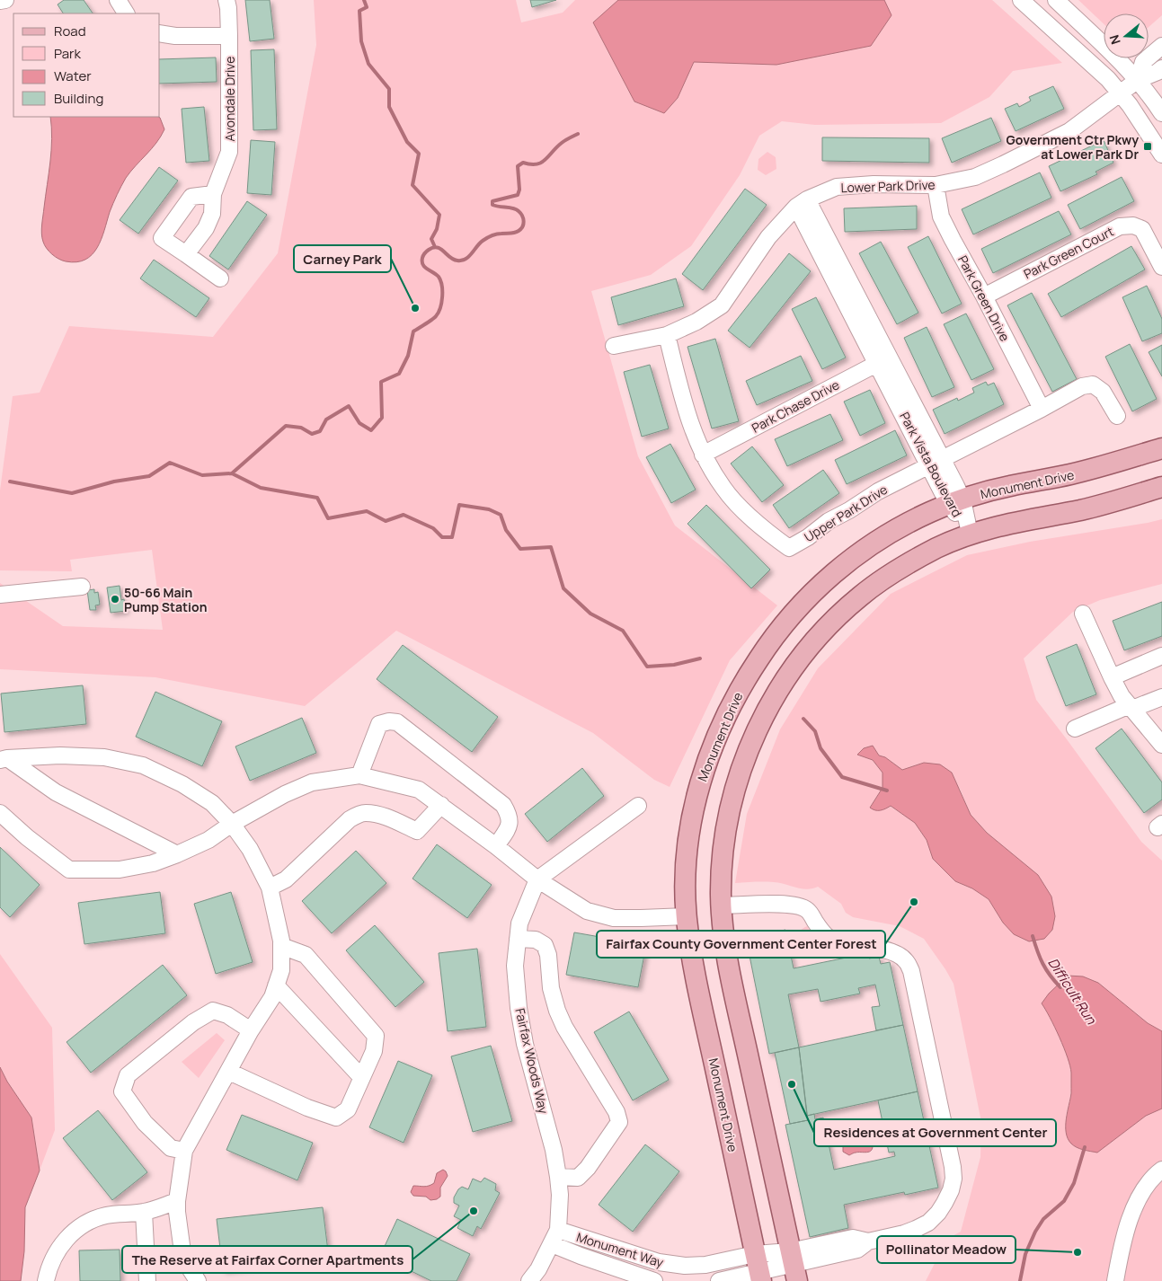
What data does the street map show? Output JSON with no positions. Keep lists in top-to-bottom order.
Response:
{
  "streets": {
    "main road": ["Monument Drive"],
    "street": [
      "Avondale Drive",
      "Lower Park Drive",
      "Park Green Court",
      "Park Green Drive",
      "Park Chase Drive",
      "Park Vista Boulevard",
      "Upper Park Drive",
      "Fairfax Woods Way",
      "Monument Way"
    ]
  },
  "crossings": [
    ["Lower Park Drive", "Park Green Drive"],
    ["Lower Park Drive", "Park Vista Boulevard"],
    ["Lower Park Drive", "Upper Park Drive"],
    ["Park Green Court", "Park Green Drive"],
    ["Park Green Drive", "Upper Park Drive"],
    ["Park Chase Drive", "Park Vista Boulevard"],
    ["Park Chase Drive", "Upper Park Drive"],
    ["Park Vista Boulevard", "Monument Drive"],
    ["Park Vista Boulevard", "Upper Park Drive"],
    ["Monument Drive", "Monument Way"],
    ["Fairfax Woods Way", "Monument Way"]
  ],
  "water": ["Difficult Run"],
  "places": {
    "transit": ["Government Ctr Pkwy at Lower Park Dr"],
    "other": [
      "Carney Park",
      "50-66 Main Pump Station",
      "Fairfax County Government Center Forest",
      "Residences at Government Center",
      "The Reserve at Fairfax Corner Apartments",
      "Pollinator Meadow"
    ]
  },
  "legend": [
    "Road",
    "Park",
    "Water",
    "Building"
  ],
  "north": "left"
}
